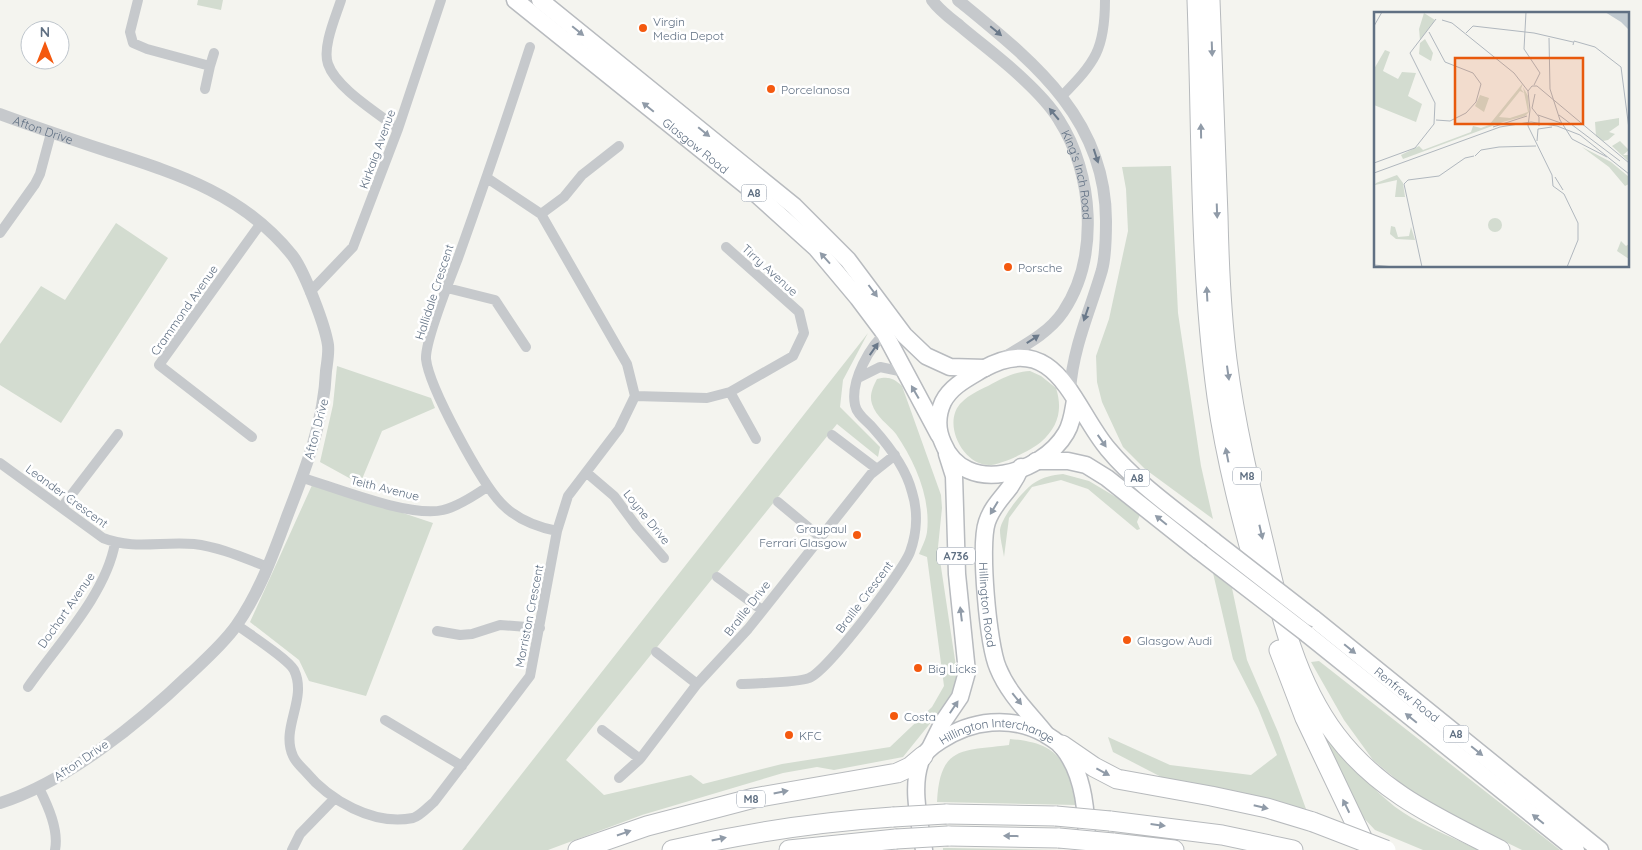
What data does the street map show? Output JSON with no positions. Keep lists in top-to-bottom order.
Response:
{
  "streets": {
    "highway": ["M8"],
    "main road": [
      "Glasgow Road",
      "A8",
      "A736",
      "Hillington Road",
      "Renfrew Road",
      "Hillington Interchange"
    ],
    "street": [
      "Afton Drive",
      "Kirkaig Avenue",
      "King's Inch Road",
      "Tirry Avenue",
      "Hallidale Crescent",
      "Crammond Avenue",
      "Teith Avenue",
      "Leander Crescent",
      "Loyne Drive",
      "Braille Crescent",
      "Braille Drive",
      "Dochart Avenue",
      "Morriston Crescent"
    ]
  },
  "crossings": [
    ["Afton Drive", "Kirkaig Avenue"],
    ["Afton Drive", "Crammond Avenue"],
    ["Afton Drive", "Teith Avenue"],
    ["Afton Drive", "Leander Crescent"],
    ["Afton Drive", "Morriston Crescent"],
    ["Glasgow Road", "King's Inch Road"],
    ["Glasgow Road", "A736"],
    ["Glasgow Road", "Hillington Road"],
    ["Glasgow Road", "Renfrew Road"],
    ["King's Inch Road", "A736"],
    ["King's Inch Road", "Hillington Road"],
    ["King's Inch Road", "Renfrew Road"],
    ["Tirry Avenue", "Morriston Crescent"],
    ["Hallidale Crescent", "Teith Avenue"],
    ["Hallidale Crescent", "Morriston Crescent"],
    ["M8", "A736"],
    ["M8", "Hillington Interchange"],
    ["Leander Crescent", "Dochart Avenue"],
    ["Loyne Drive", "Morriston Crescent"],
    ["A736", "Hillington Road"],
    ["A736", "Renfrew Road"],
    ["A736", "Hillington Interchange"],
    ["Braille Crescent", "Braille Drive"],
    ["Hillington Road", "Renfrew Road"],
    ["Hillington Road", "Hillington Interchange"]
  ],
  "places": [
    "Virgin Media Depot",
    "Porcelanosa",
    "Porsche",
    "Graypaul Ferrari Glasgow",
    "Glasgow Audi",
    "Big Licks",
    "Costa",
    "KFC"
  ],
  "north": "top"
}
